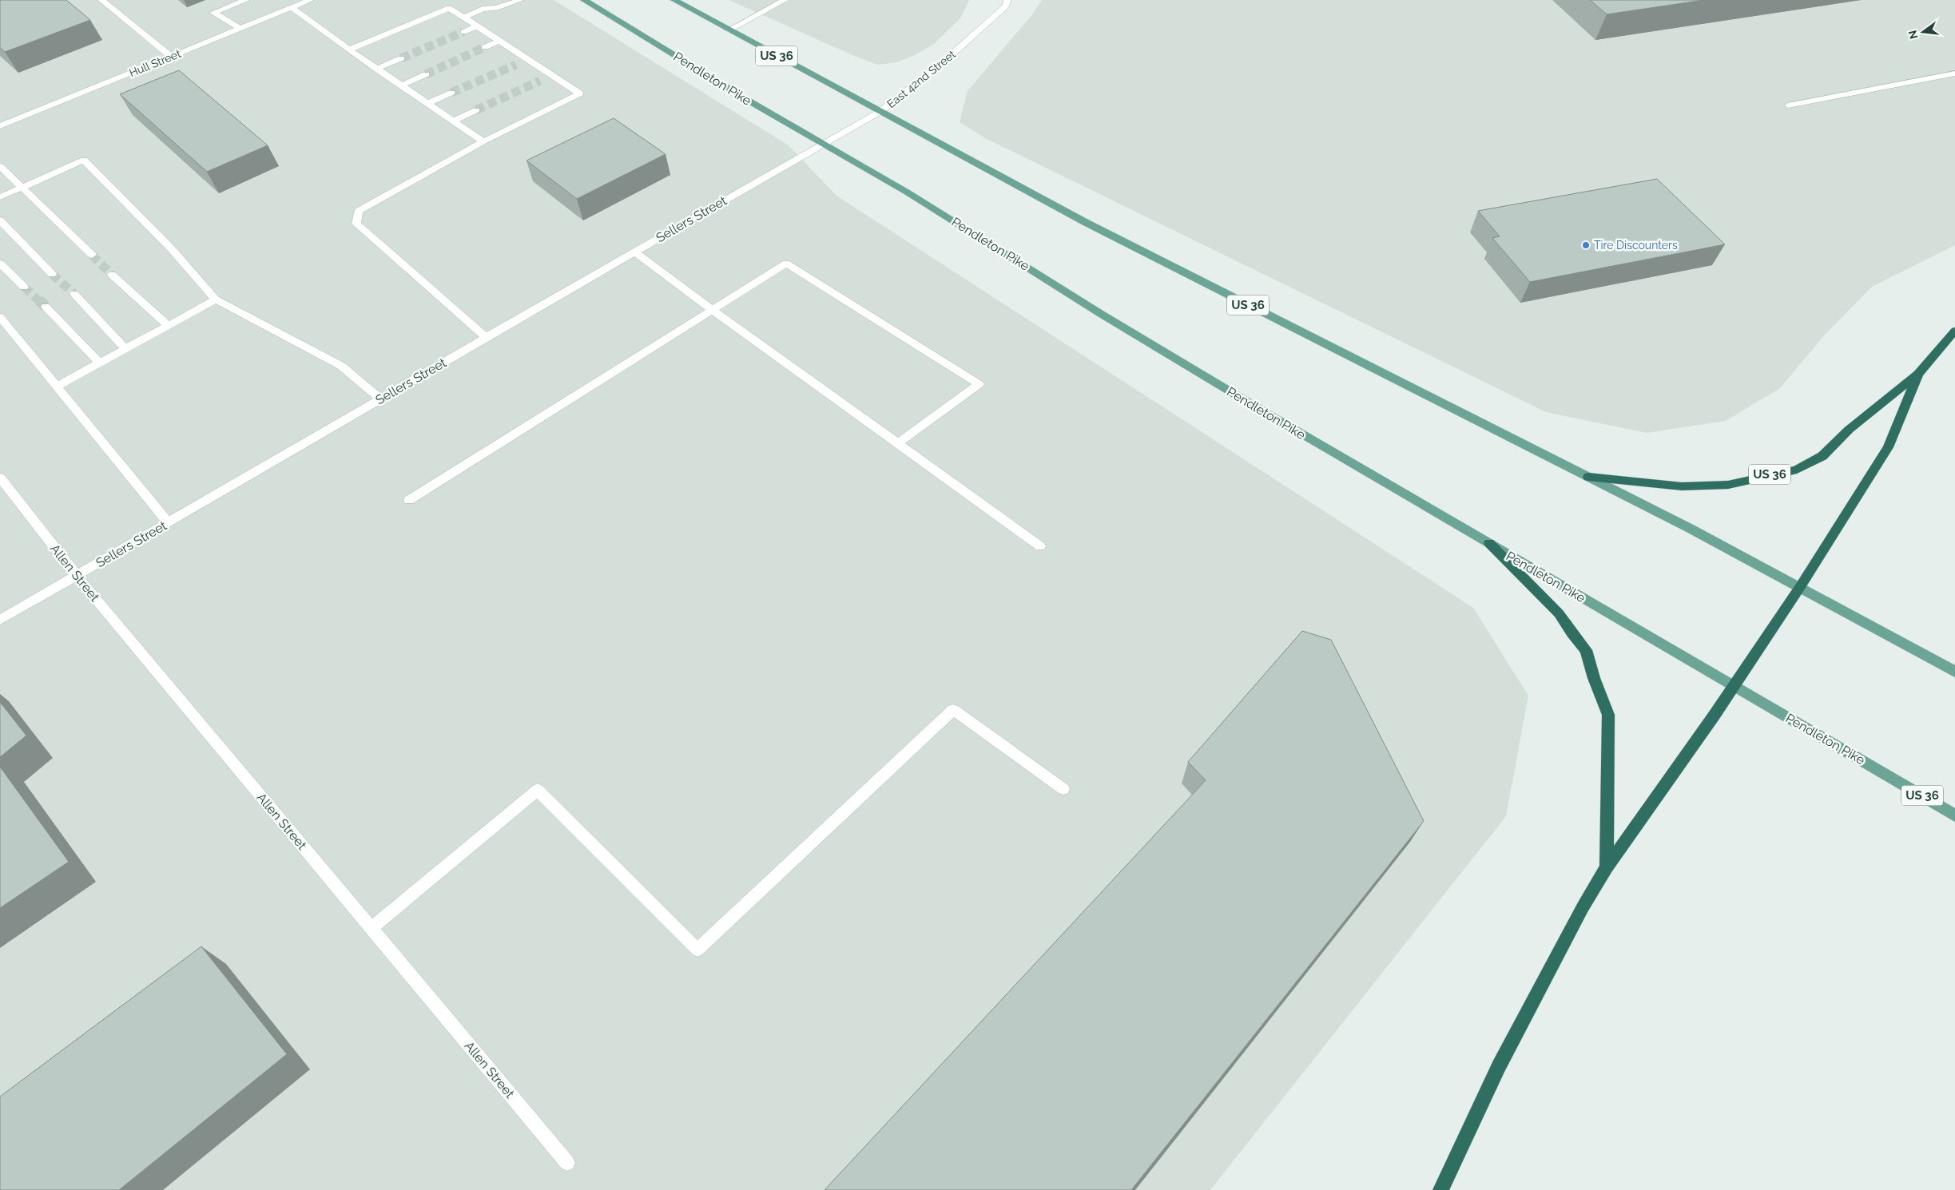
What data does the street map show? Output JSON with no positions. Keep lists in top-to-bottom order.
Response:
{
  "streets": {
    "highway": ["US 36"],
    "main road": ["Pendleton Pike"],
    "street": [
      "Hull Street",
      "East 42nd Street",
      "Sellers Street",
      "Allen Street"
    ]
  },
  "crossings": [
    ["US 36", "East 42nd Street"],
    ["Pendleton Pike", "East 42nd Street"],
    ["Pendleton Pike", "Sellers Street"],
    ["East 42nd Street", "Sellers Street"],
    ["Sellers Street", "Allen Street"]
  ],
  "places": ["Tire Discounters"],
  "north": "left"
}
